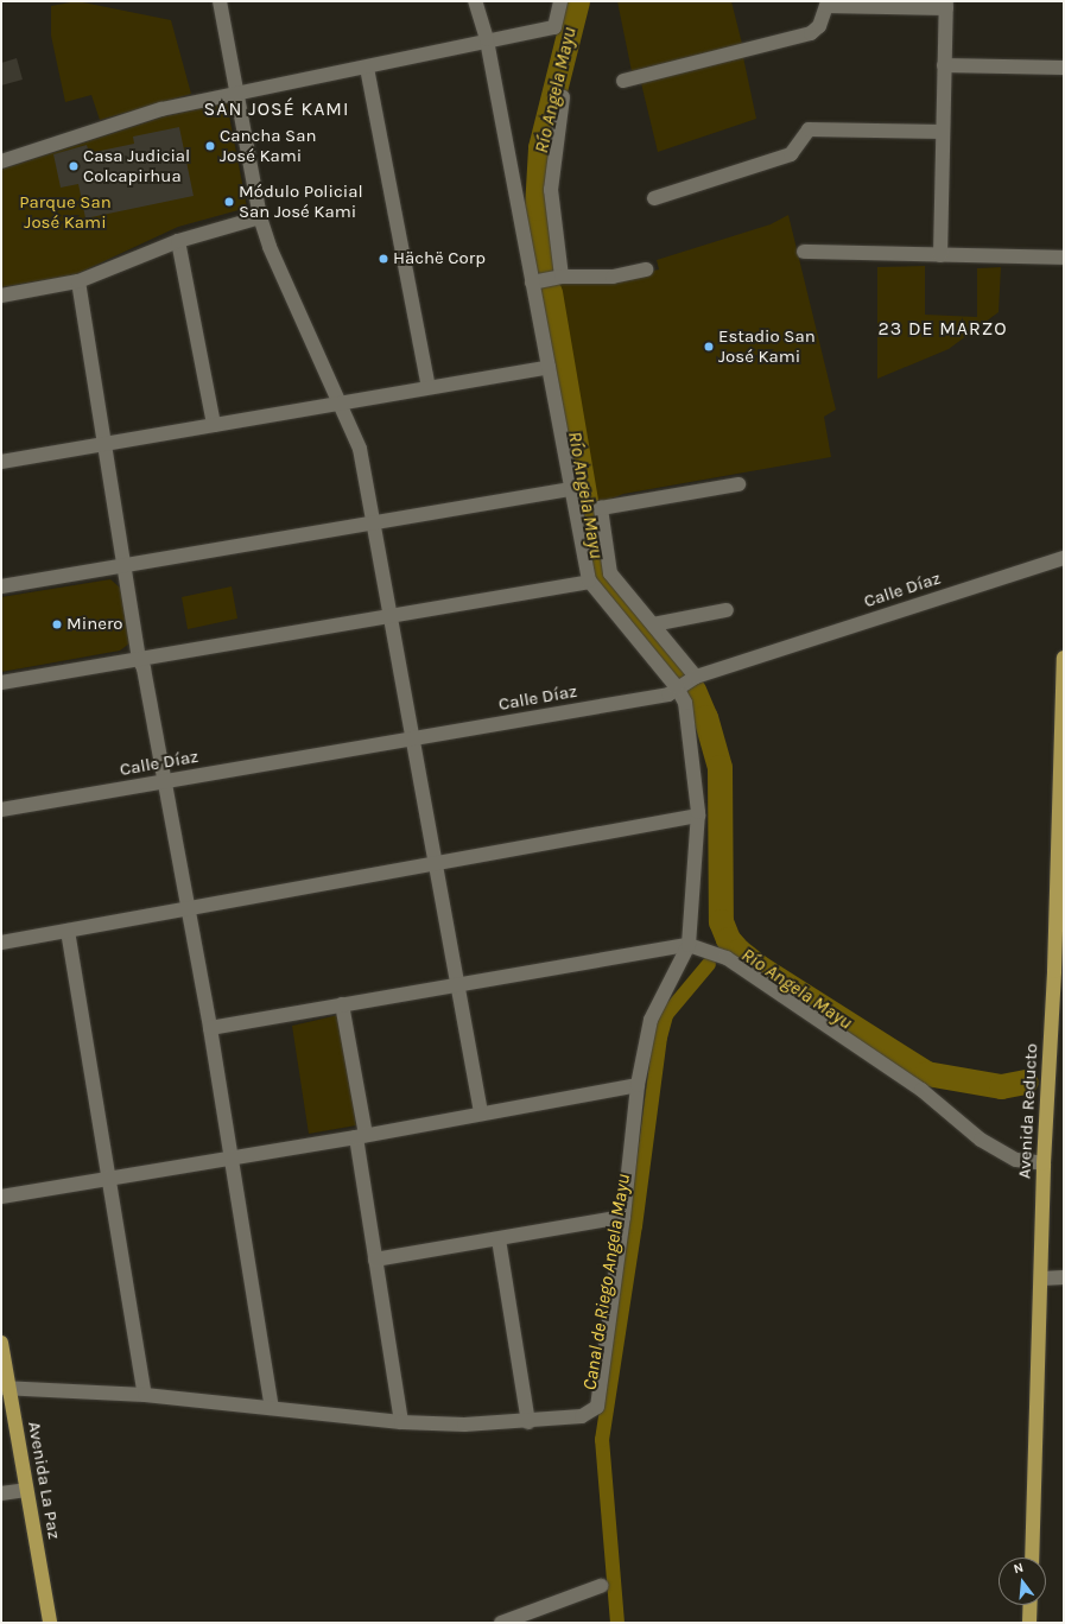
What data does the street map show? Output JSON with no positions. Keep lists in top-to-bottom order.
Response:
{
  "streets": {
    "main road": ["Avenida Reducto", "Avenida La Paz"],
    "street": ["Calle Díaz"]
  },
  "districts": ["SAN JOSÉ KAMI", "23 DE MARZO"],
  "water": ["Río Angela Mayu", "Canal de Riego Angela Mayu"],
  "parks": ["Parque San José Kami"],
  "places": [
    "Cancha San José Kami",
    "Casa Judicial Colcapirhua",
    "Módulo Policial San José Kami",
    "Hächë Corp",
    "Estadio San José Kami",
    "Minero"
  ],
  "north": "top"
}
